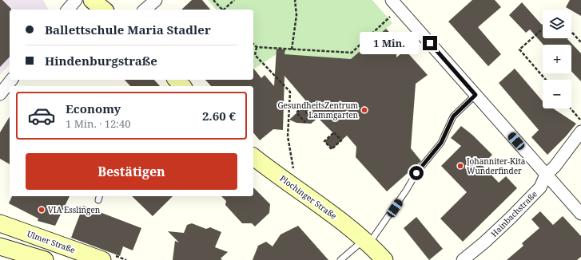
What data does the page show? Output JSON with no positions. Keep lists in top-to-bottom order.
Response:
{
  "streets": {
    "street": ["Plochinger Straße", "Hainbachstraße", "Ulmer Straße"]
  },
  "places": ["GesundheitsZentrum Lammgarten", "Johanniter-Kita Wunderfinder", "VIA Esslingen"],
  "page": {
    "map_buttons": ["+", "−"],
    "banner": ["Ballettschule Maria Stadler", "Hindenburgstraße"],
    "bubble": "1 Min.",
    "list": [
      {
        "name": "Economy",
        "note": "1 Min. · 12:40",
        "value": "2.60 €"
      }
    ],
    "buttons": "Bestätigen"
  }
}
